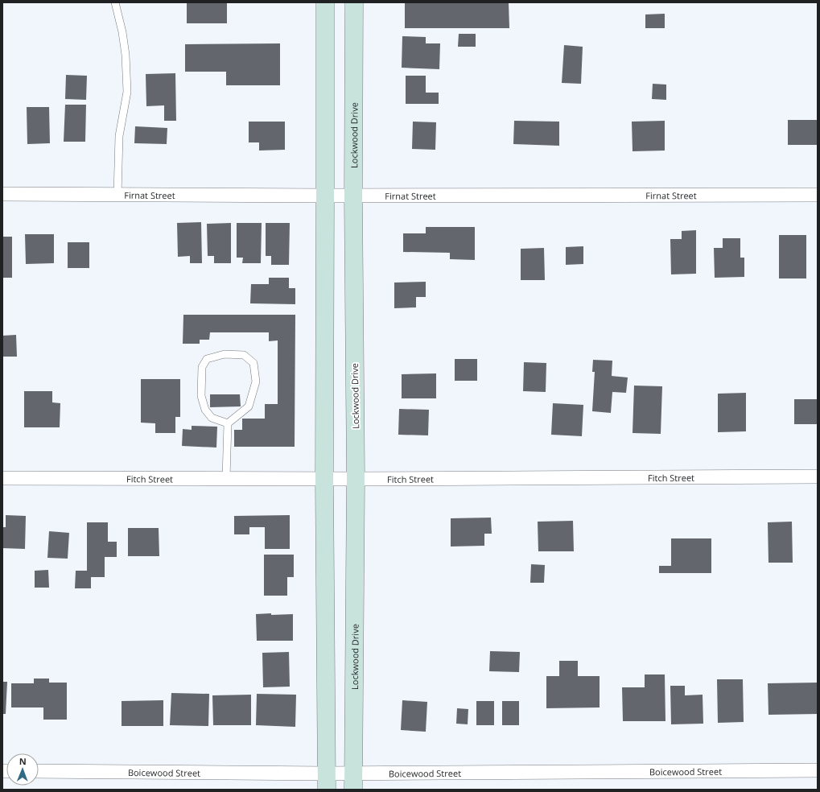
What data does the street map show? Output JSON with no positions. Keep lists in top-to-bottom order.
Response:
{
  "streets": {
    "main road": ["Lockwood Drive"],
    "street": ["Firnat Street", "Fitch Street", "Boicewood Street"]
  },
  "crossings": [
    ["Lockwood Drive", "Firnat Street"],
    ["Lockwood Drive", "Fitch Street"],
    ["Lockwood Drive", "Boicewood Street"]
  ],
  "north": "top"
}
